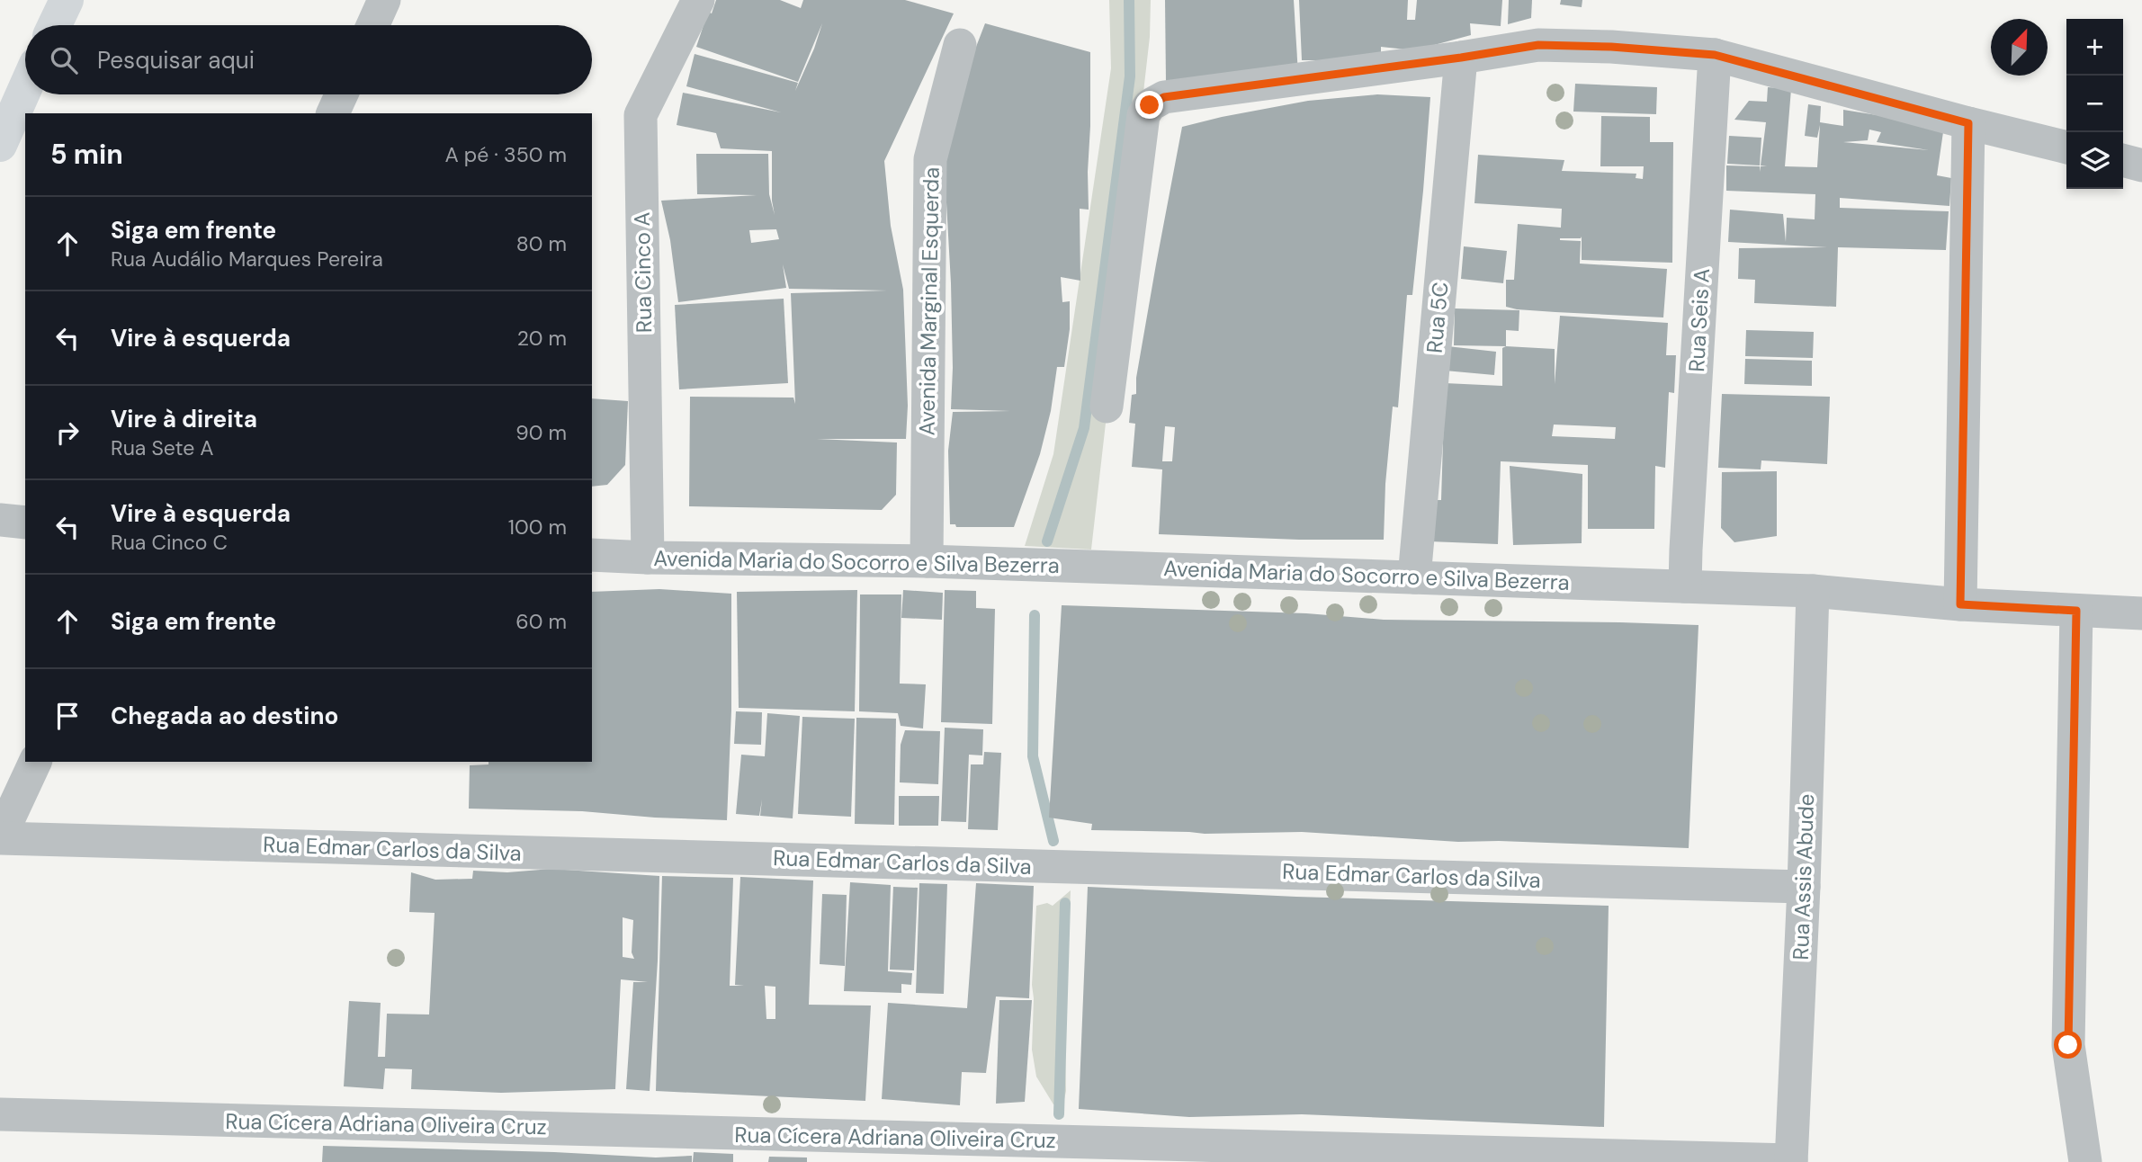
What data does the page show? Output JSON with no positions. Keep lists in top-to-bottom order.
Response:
{
  "streets": {
    "street": [
      "Rua Cinco A",
      "Avenida Marginal Esquerda",
      "Rua 5C",
      "Rua Seis A",
      "Avenida Maria do Socorro e Silva Bezerra",
      "Rua Edmar Carlos da Silva",
      "Rua Assis Abude",
      "Rua Cícera Adriana Oliveira Cruz"
    ]
  },
  "crossings": [
    ["Rua Cinco A", "Avenida Maria do Socorro e Silva Bezerra"],
    ["Avenida Marginal Esquerda", "Avenida Maria do Socorro e Silva Bezerra"],
    ["Rua 5C", "Avenida Maria do Socorro e Silva Bezerra"],
    ["Rua Seis A", "Avenida Maria do Socorro e Silva Bezerra"],
    ["Avenida Maria do Socorro e Silva Bezerra", "Rua Assis Abude"],
    ["Rua Edmar Carlos da Silva", "Rua Assis Abude"],
    ["Rua Assis Abude", "Rua Cícera Adriana Oliveira Cruz"]
  ],
  "north": "top right",
  "page": {
    "map_buttons": ["+", "−"],
    "search": "Pesquisar aqui",
    "heading": ["5 min", "A pé · 350 m"],
    "list": [
      ["Siga em frente", "Rua Audálio Marques Pereira", "80 m"],
      ["Vire à esquerda", "20 m"],
      ["Vire à direita", "Rua Sete A", "90 m"],
      ["Vire à esquerda", "Rua Cinco C", "100 m"],
      ["Siga em frente", "60 m"],
      "Chegada ao destino"
    ]
  }
}
